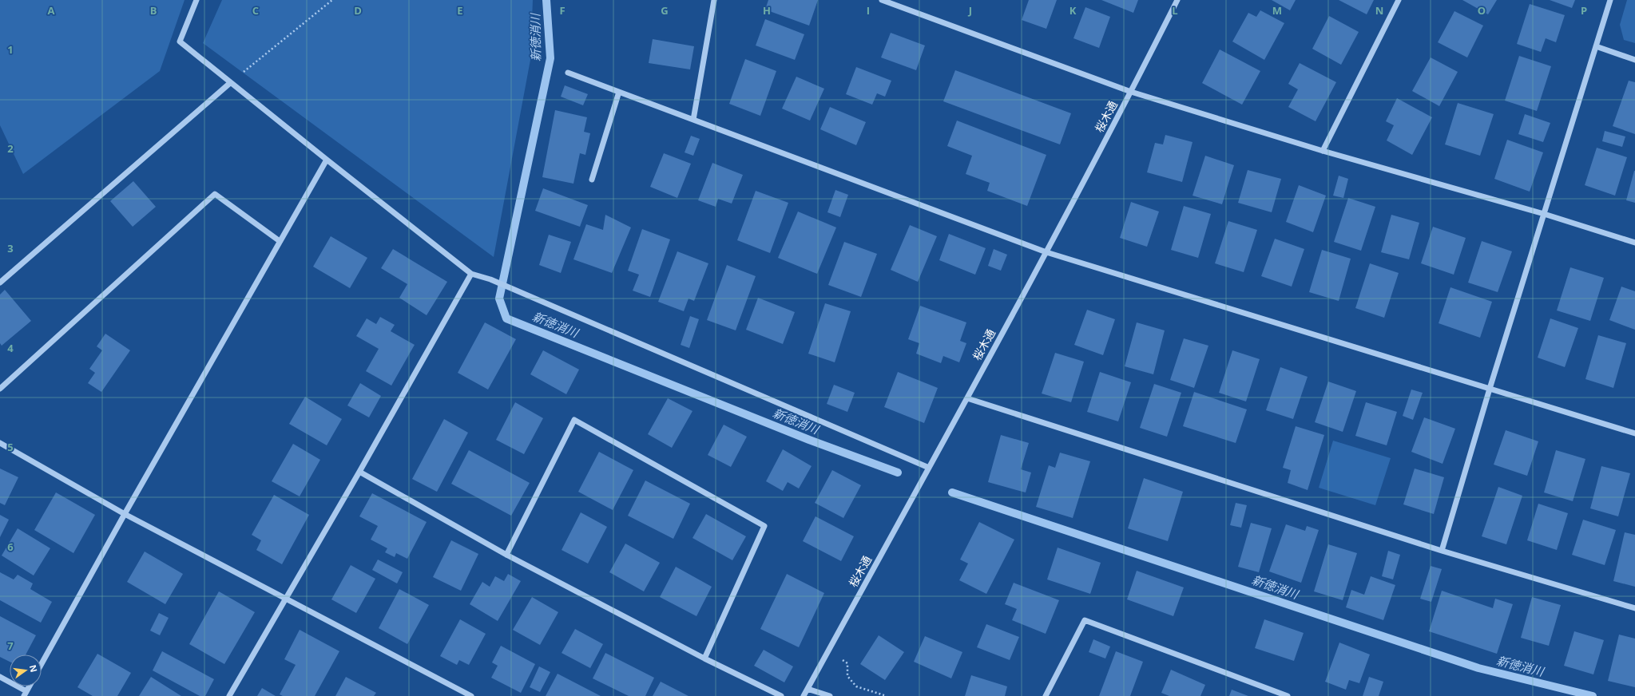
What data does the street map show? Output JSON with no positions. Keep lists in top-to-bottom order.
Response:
{
  "streets": {
    "street": ["桜木通"]
  },
  "water": ["新徳消川"],
  "north": "right",
  "grid": {
    "columns": [
      "A",
      "B",
      "C",
      "D",
      "E",
      "F",
      "G",
      "H",
      "I",
      "J",
      "K",
      "L",
      "M",
      "N",
      "O",
      "P"
    ],
    "rows": [
      "1",
      "2",
      "3",
      "4",
      "5",
      "6",
      "7"
    ]
  }
}
